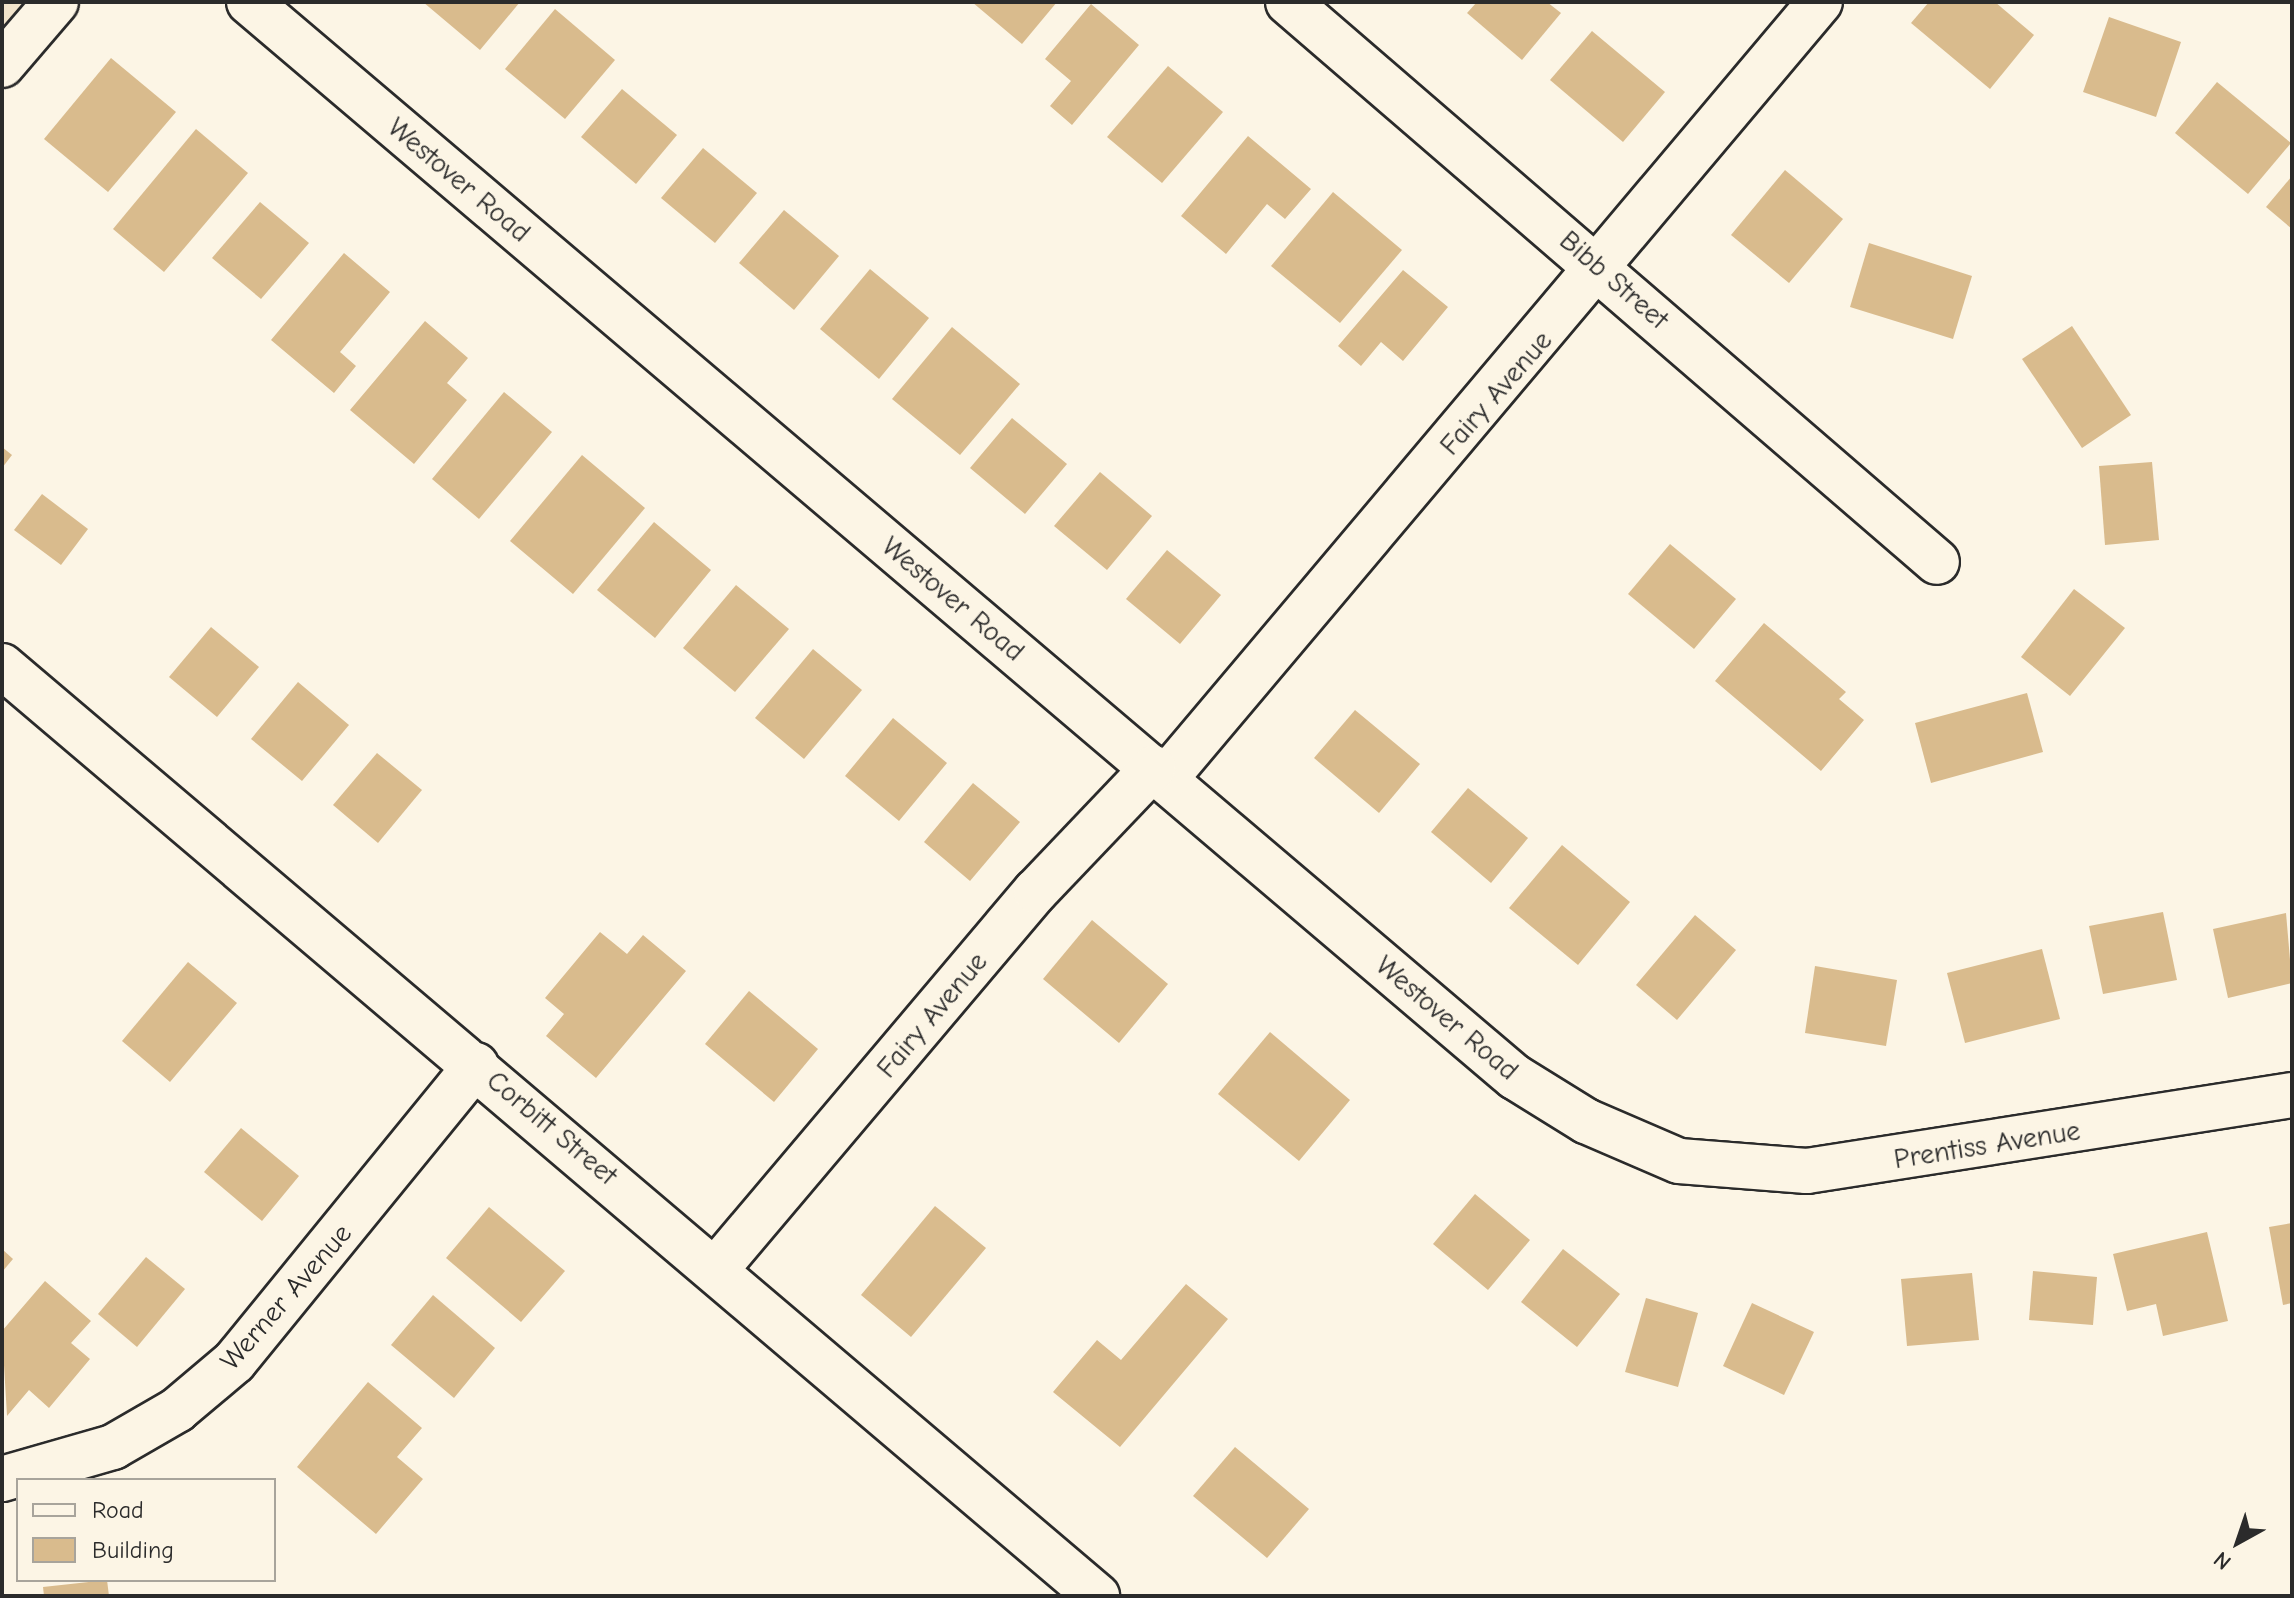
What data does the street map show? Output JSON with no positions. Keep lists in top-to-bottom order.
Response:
{
  "streets": {
    "street": [
      "Westover Road",
      "Bibb Street",
      "Fairy Avenue",
      "Corbitt Street",
      "Prentiss Avenue",
      "Werner Avenue"
    ]
  },
  "crossings": [
    ["Westover Road", "Fairy Avenue"],
    ["Westover Road", "Prentiss Avenue"],
    ["Bibb Street", "Fairy Avenue"],
    ["Fairy Avenue", "Corbitt Street"],
    ["Corbitt Street", "Werner Avenue"]
  ],
  "legend": ["Road", "Building"],
  "north": "bottom left"
}
